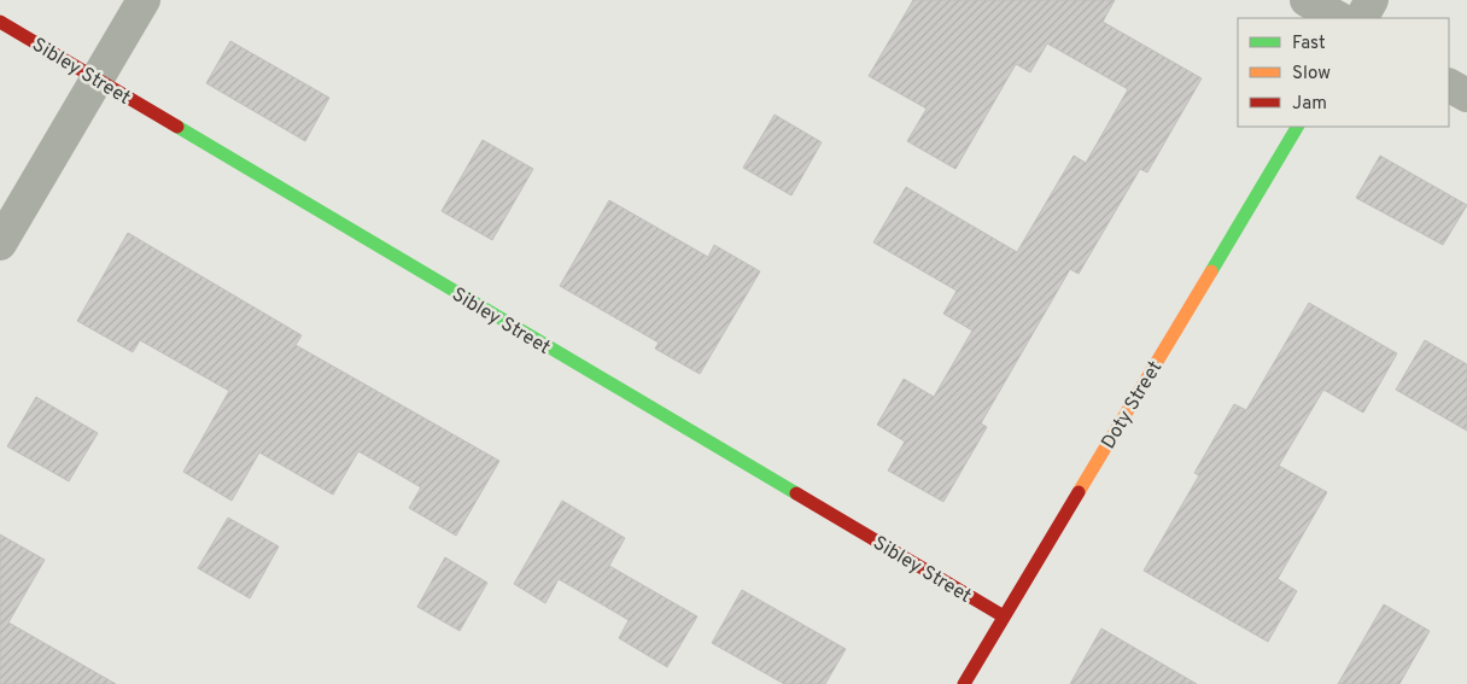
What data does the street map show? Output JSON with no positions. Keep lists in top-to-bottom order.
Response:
{
  "streets": {
    "street": ["Sibley Street", "Doty Street"]
  },
  "crossings": [
    ["Sibley Street", "Doty Street"]
  ],
  "legend": ["Fast", "Slow", "Jam"]
}
